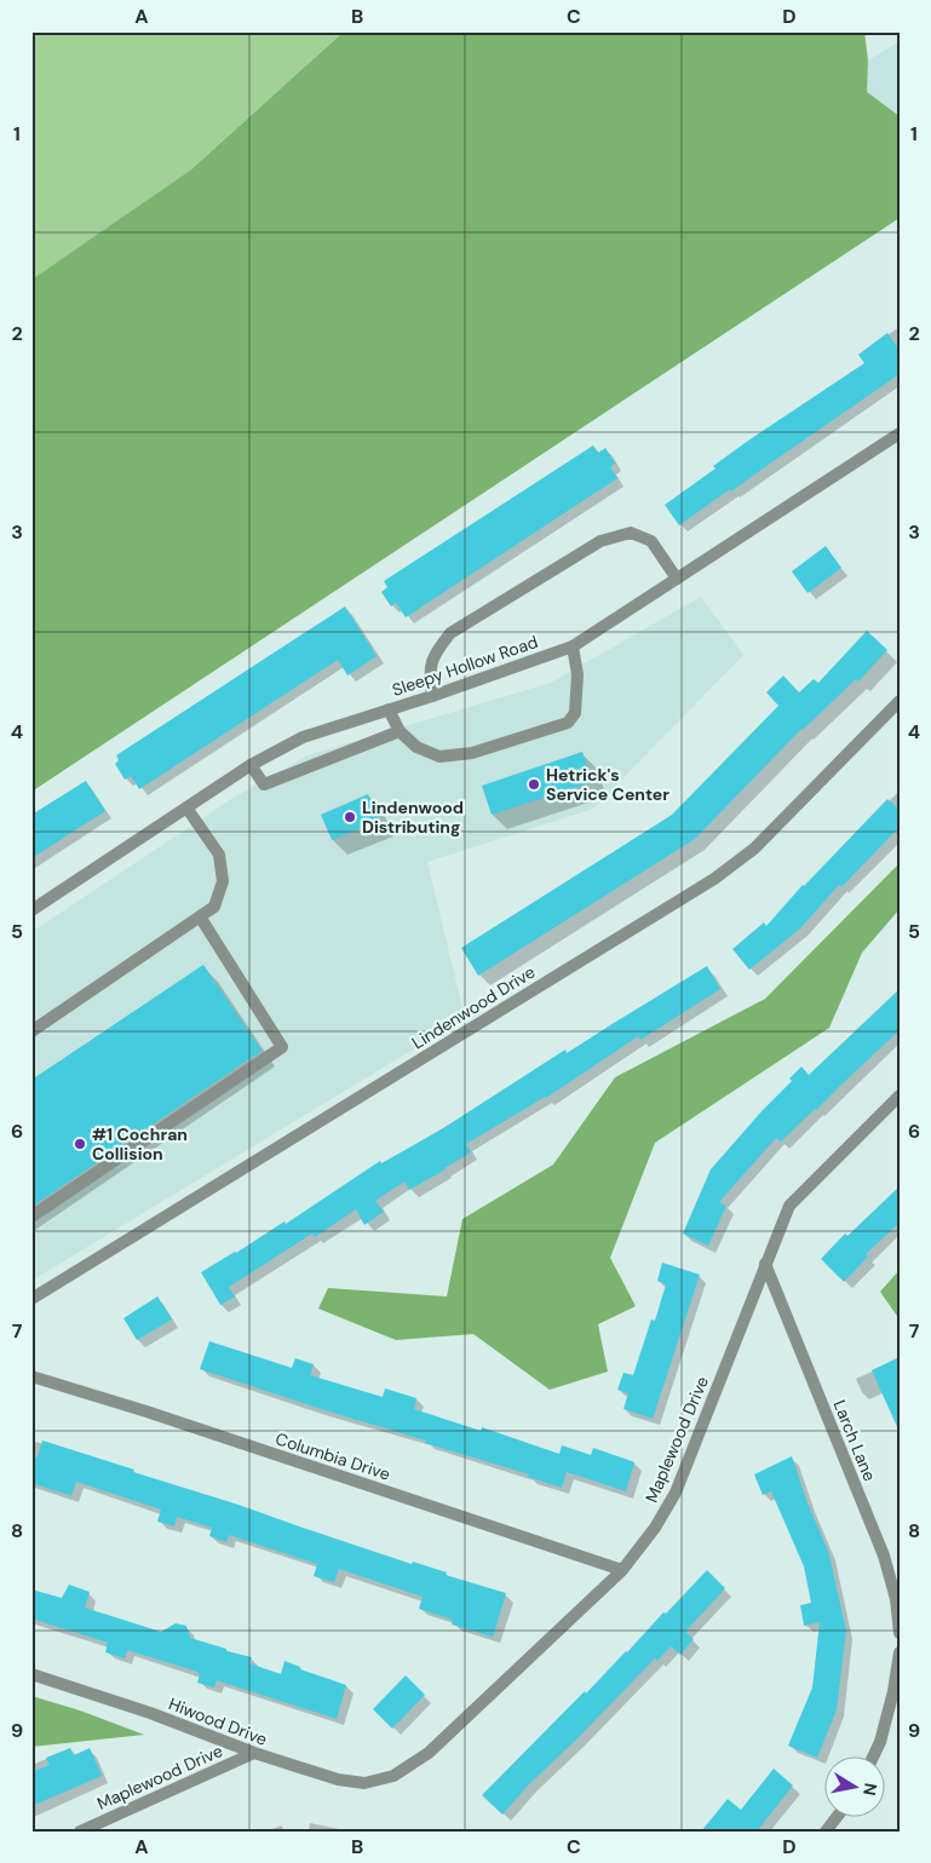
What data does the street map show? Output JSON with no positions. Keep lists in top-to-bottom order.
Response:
{
  "streets": {
    "street": [
      "Sleepy Hollow Road",
      "Lindenwood Drive",
      "Maplewood Drive",
      "Larch Lane",
      "Columbia Drive",
      "Hiwood Drive"
    ]
  },
  "crossings": [
    ["Maplewood Drive", "Larch Lane"],
    ["Maplewood Drive", "Columbia Drive"],
    ["Maplewood Drive", "Hiwood Drive"]
  ],
  "places": ["Hetrick's Service Center", "Lindenwood Distributing", "#1 Cochran Collision"],
  "north": "right",
  "grid": {
    "columns": [
      "A",
      "B",
      "C",
      "D"
    ],
    "rows": [
      "1",
      "2",
      "3",
      "4",
      "5",
      "6",
      "7",
      "8",
      "9"
    ]
  }
}
